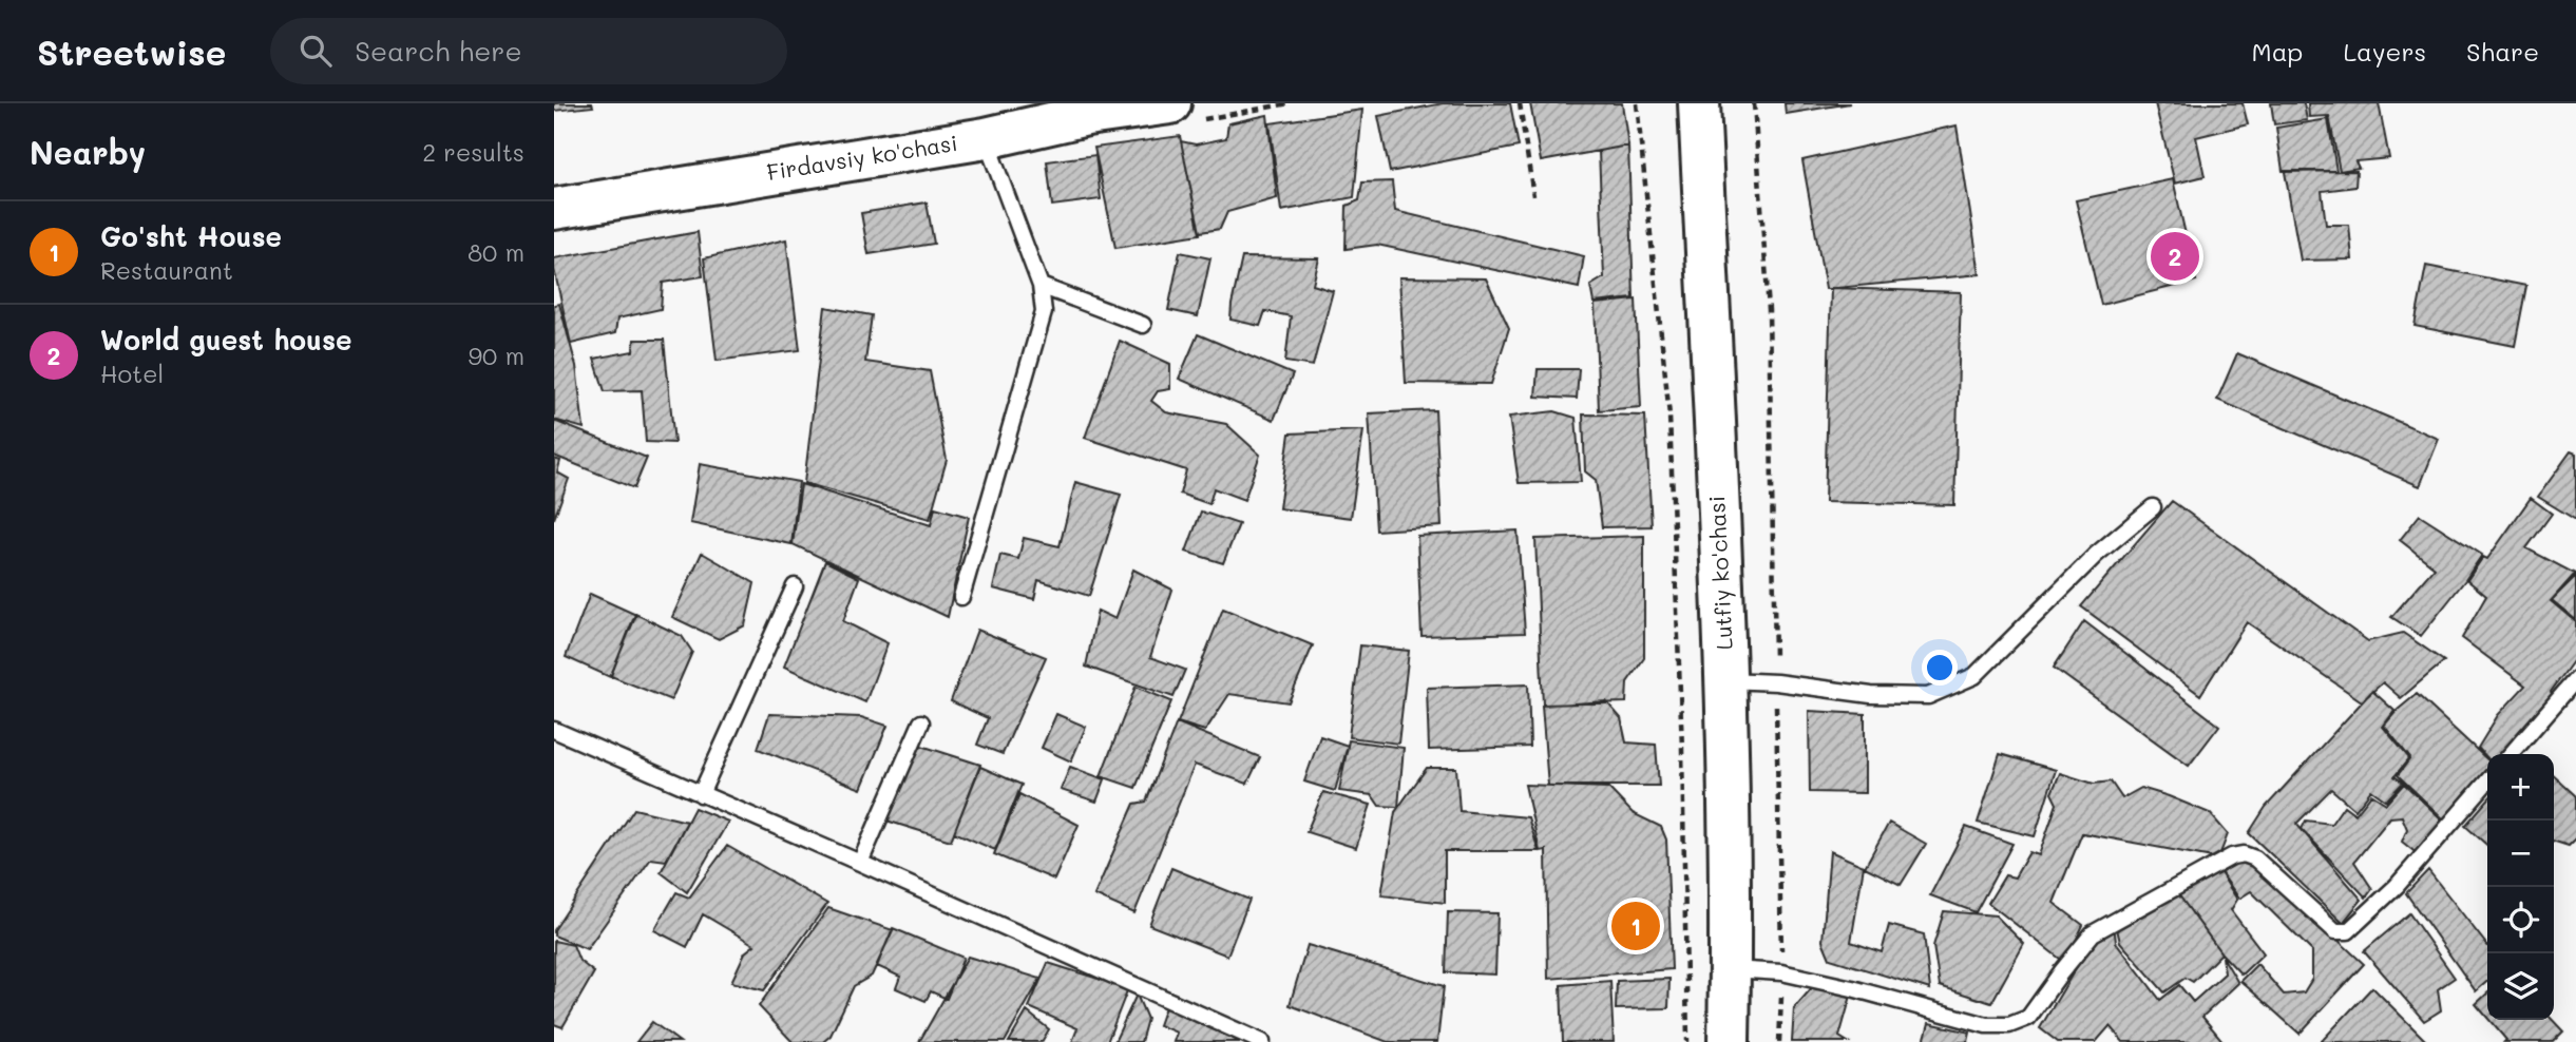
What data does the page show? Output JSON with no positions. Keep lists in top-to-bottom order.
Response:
{
  "streets": {
    "main road": ["Firdavsiy ko'chasi", "Lutfiy ko'chasi"]
  },
  "page": {
    "header": "Streetwise",
    "search": "Search here",
    "nav": ["Map", "Layers", "Share"],
    "heading": ["Nearby", "2 results"],
    "list": [
      {
        "mark": "1",
        "name": "Go'sht House",
        "note": "Restaurant",
        "value": "80 m"
      },
      {
        "mark": "2",
        "name": "World guest house",
        "note": "Hotel",
        "value": "90 m"
      }
    ],
    "pins": ["2", "1"],
    "map_buttons": ["+", "−"]
  }
}
